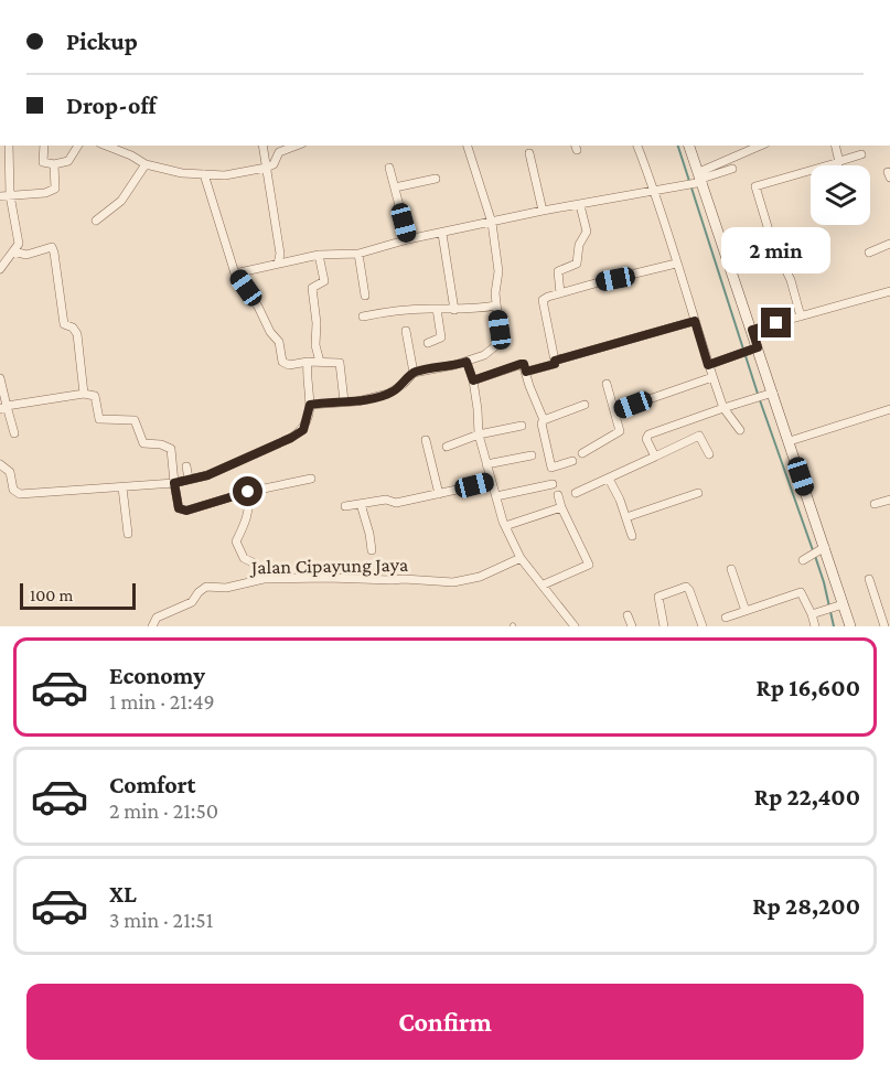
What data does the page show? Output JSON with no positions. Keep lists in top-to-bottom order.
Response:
{
  "streets": {
    "street": ["Jalan Cipayung Jaya"]
  },
  "scale_bar": "100 m",
  "page": {
    "banner": ["Pickup", "Drop-off"],
    "bubble": "2 min",
    "scale": "100 m",
    "list": [
      {
        "name": "Economy",
        "note": "1 min · 21:49",
        "value": "Rp 16,600"
      },
      {
        "name": "Comfort",
        "note": "2 min · 21:50",
        "value": "Rp 22,400"
      },
      {
        "name": "XL",
        "note": "3 min · 21:51",
        "value": "Rp 28,200"
      }
    ],
    "buttons": "Confirm"
  }
}
